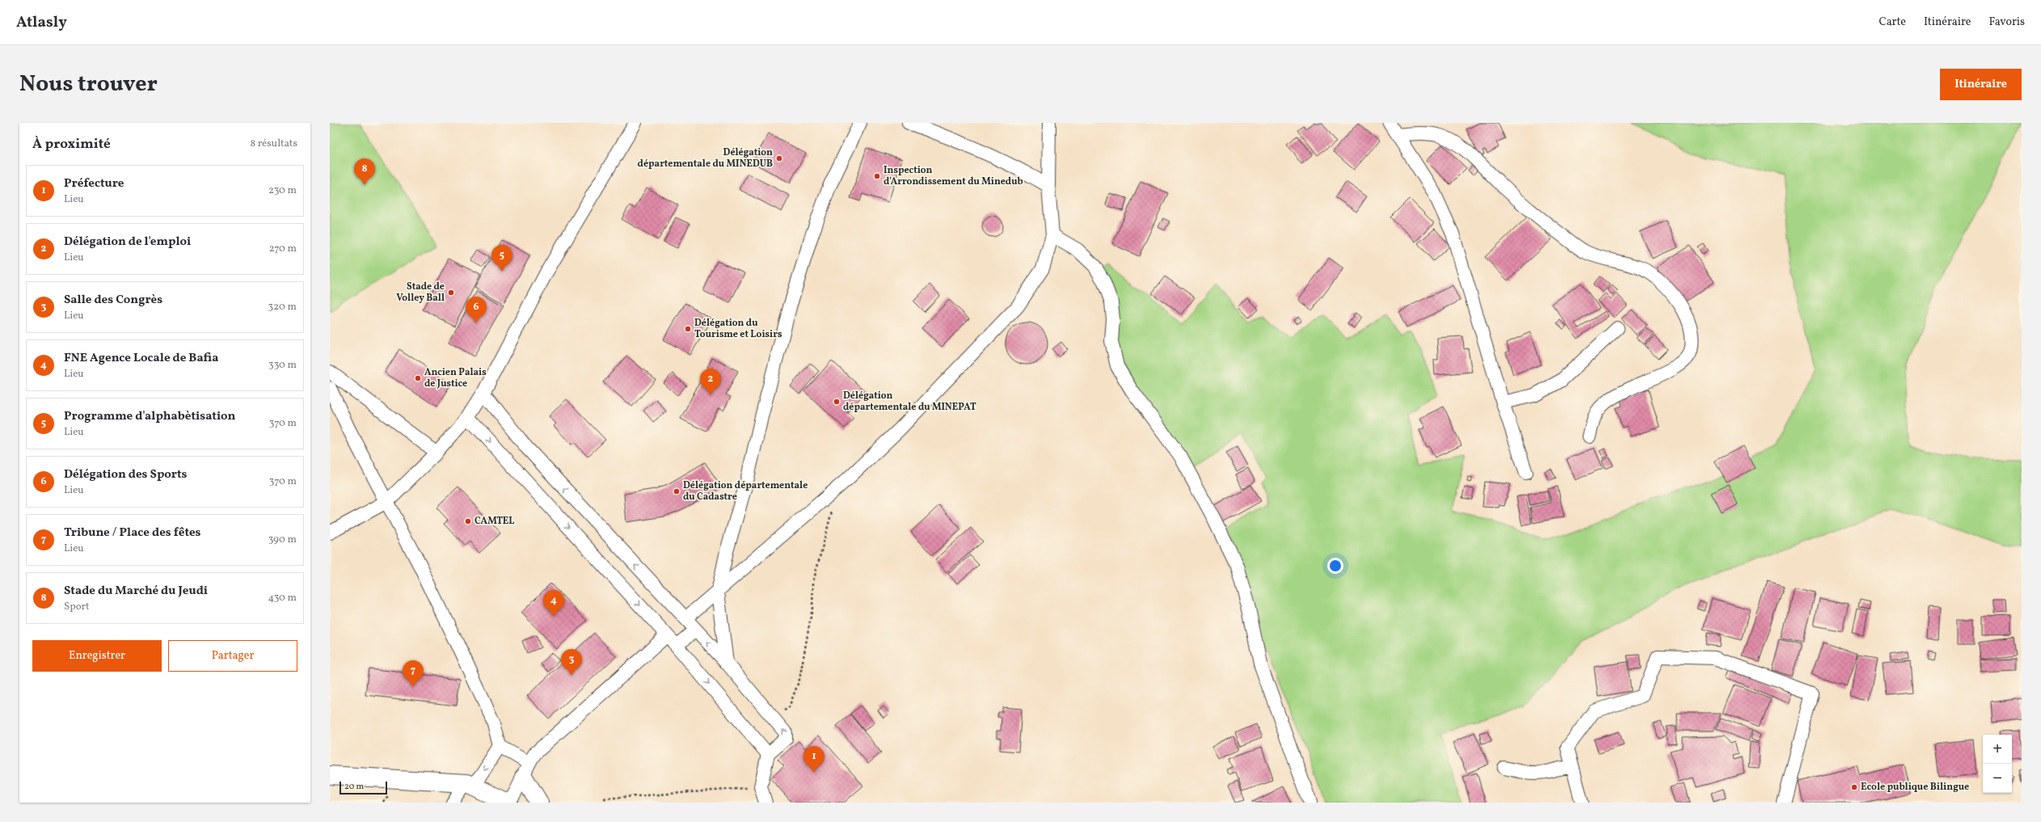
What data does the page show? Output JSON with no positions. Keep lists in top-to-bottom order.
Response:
{
  "places": [
    "Délégation départementale du MINEDUB",
    "Inspection d'Arrondissement du Minedub",
    "Stade de Volley Ball",
    "Délégation du Tourisme et Loisirs",
    "Ancien Palais de Justice",
    "Délégation départementale du MINEPAT",
    "Délégation départementale du Cadastre",
    "CAMTEL",
    "Ecole publique Bilingue"
  ],
  "scale_bar": "20 m",
  "page": {
    "header": "Atlasly",
    "nav": ["Carte", "Itinéraire", "Favoris"],
    "title": "Nous trouver",
    "buttons": [
      "Itinéraire",
      ["Enregistrer", "Partager"]
    ],
    "heading": ["À proximité", "8 résultats"],
    "pins": [
      "8",
      "5",
      "6",
      "2",
      "4",
      "3",
      "7",
      "1"
    ],
    "list": [
      {
        "mark": "1",
        "name": "Préfecture",
        "note": "Lieu",
        "value": "230 m"
      },
      {
        "mark": "2",
        "name": "Délégation de l'emploi",
        "note": "Lieu",
        "value": "270 m"
      },
      {
        "mark": "3",
        "name": "Salle des Congrès",
        "note": "Lieu",
        "value": "320 m"
      },
      {
        "mark": "4",
        "name": "FNE Agence Locale de Bafia",
        "note": "Lieu",
        "value": "330 m"
      },
      {
        "mark": "5",
        "name": "Programme d'alphabètisation",
        "note": "Lieu",
        "value": "370 m"
      },
      {
        "mark": "6",
        "name": "Délégation des Sports",
        "note": "Lieu",
        "value": "370 m"
      },
      {
        "mark": "7",
        "name": "Tribune / Place des fêtes",
        "note": "Lieu",
        "value": "390 m"
      },
      {
        "mark": "8",
        "name": "Stade du Marché du Jeudi",
        "note": "Sport",
        "value": "430 m"
      }
    ],
    "map_buttons": ["+", "−"],
    "scale": "20 m"
  }
}
